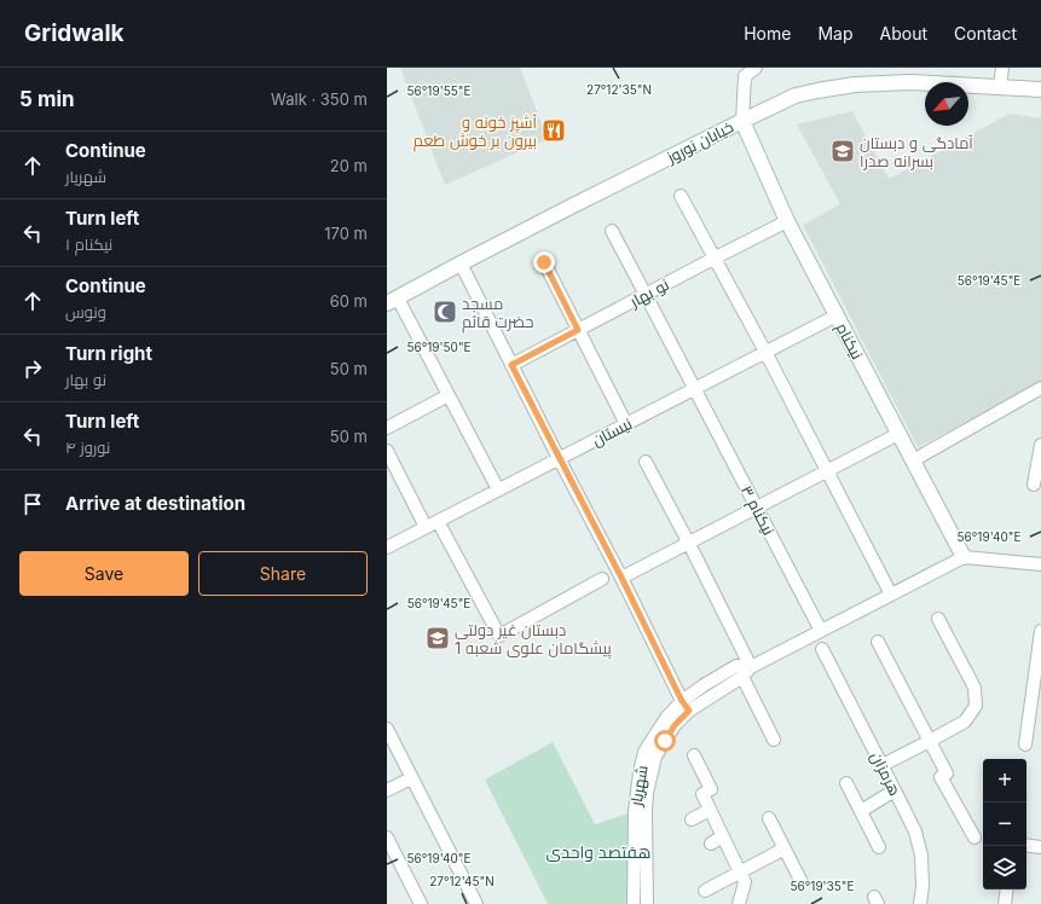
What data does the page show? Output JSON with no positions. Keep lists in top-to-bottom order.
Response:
{
  "streets": {
    "street": [
      "خیابان نوروز",
      "نو بهار",
      "نیکنام",
      "نیستان",
      "نیکنام ۳",
      "هرمزان",
      "شهریار"
    ]
  },
  "crossings": [
    ["خیابان نوروز", "نیکنام"],
    ["نو بهار", "نیکنام"],
    ["نو بهار", "نیکنام ۳"],
    ["نیکنام", "نیستان"],
    ["نیکنام", "شهریار"],
    ["نیستان", "نیکنام ۳"],
    ["نیکنام ۳", "شهریار"]
  ],
  "districts": ["هفتصد واحدی"],
  "places": {
    "restaurant": ["آشپز خونه و بیرون بر خوش طعم"],
    "school or university": ["آمادگی و دبستان بسرانه صدرا", "دبستان غیر دولتی پیشگامان علوی شعبه 1"],
    "mosque": ["مسجد حضرت قائم"]
  },
  "north": "bottom left",
  "page": {
    "header": "Gridwalk",
    "nav": [
      "Home",
      "Map",
      "About",
      "Contact"
    ],
    "heading": ["5 min", "Walk · 350 m"],
    "list": [
      ["Continue", "شهریار", "20 m"],
      ["Turn left", "نیکنام ۱", "170 m"],
      ["Continue", "ونوس", "60 m"],
      ["Turn right", "نو بهار", "50 m"],
      ["Turn left", "نوروز ۴", "50 m"],
      "Arrive at destination"
    ],
    "buttons": ["Save", "Share"],
    "map_buttons": ["+", "−"]
  },
  "coordinates": [
    "27°12'35\"N",
    "56°19'55\"E",
    "56°19'45\"E",
    "56°19'50\"E",
    "56°19'40\"E",
    "27°12'45\"N",
    "56°19'35\"E"
  ]
}
